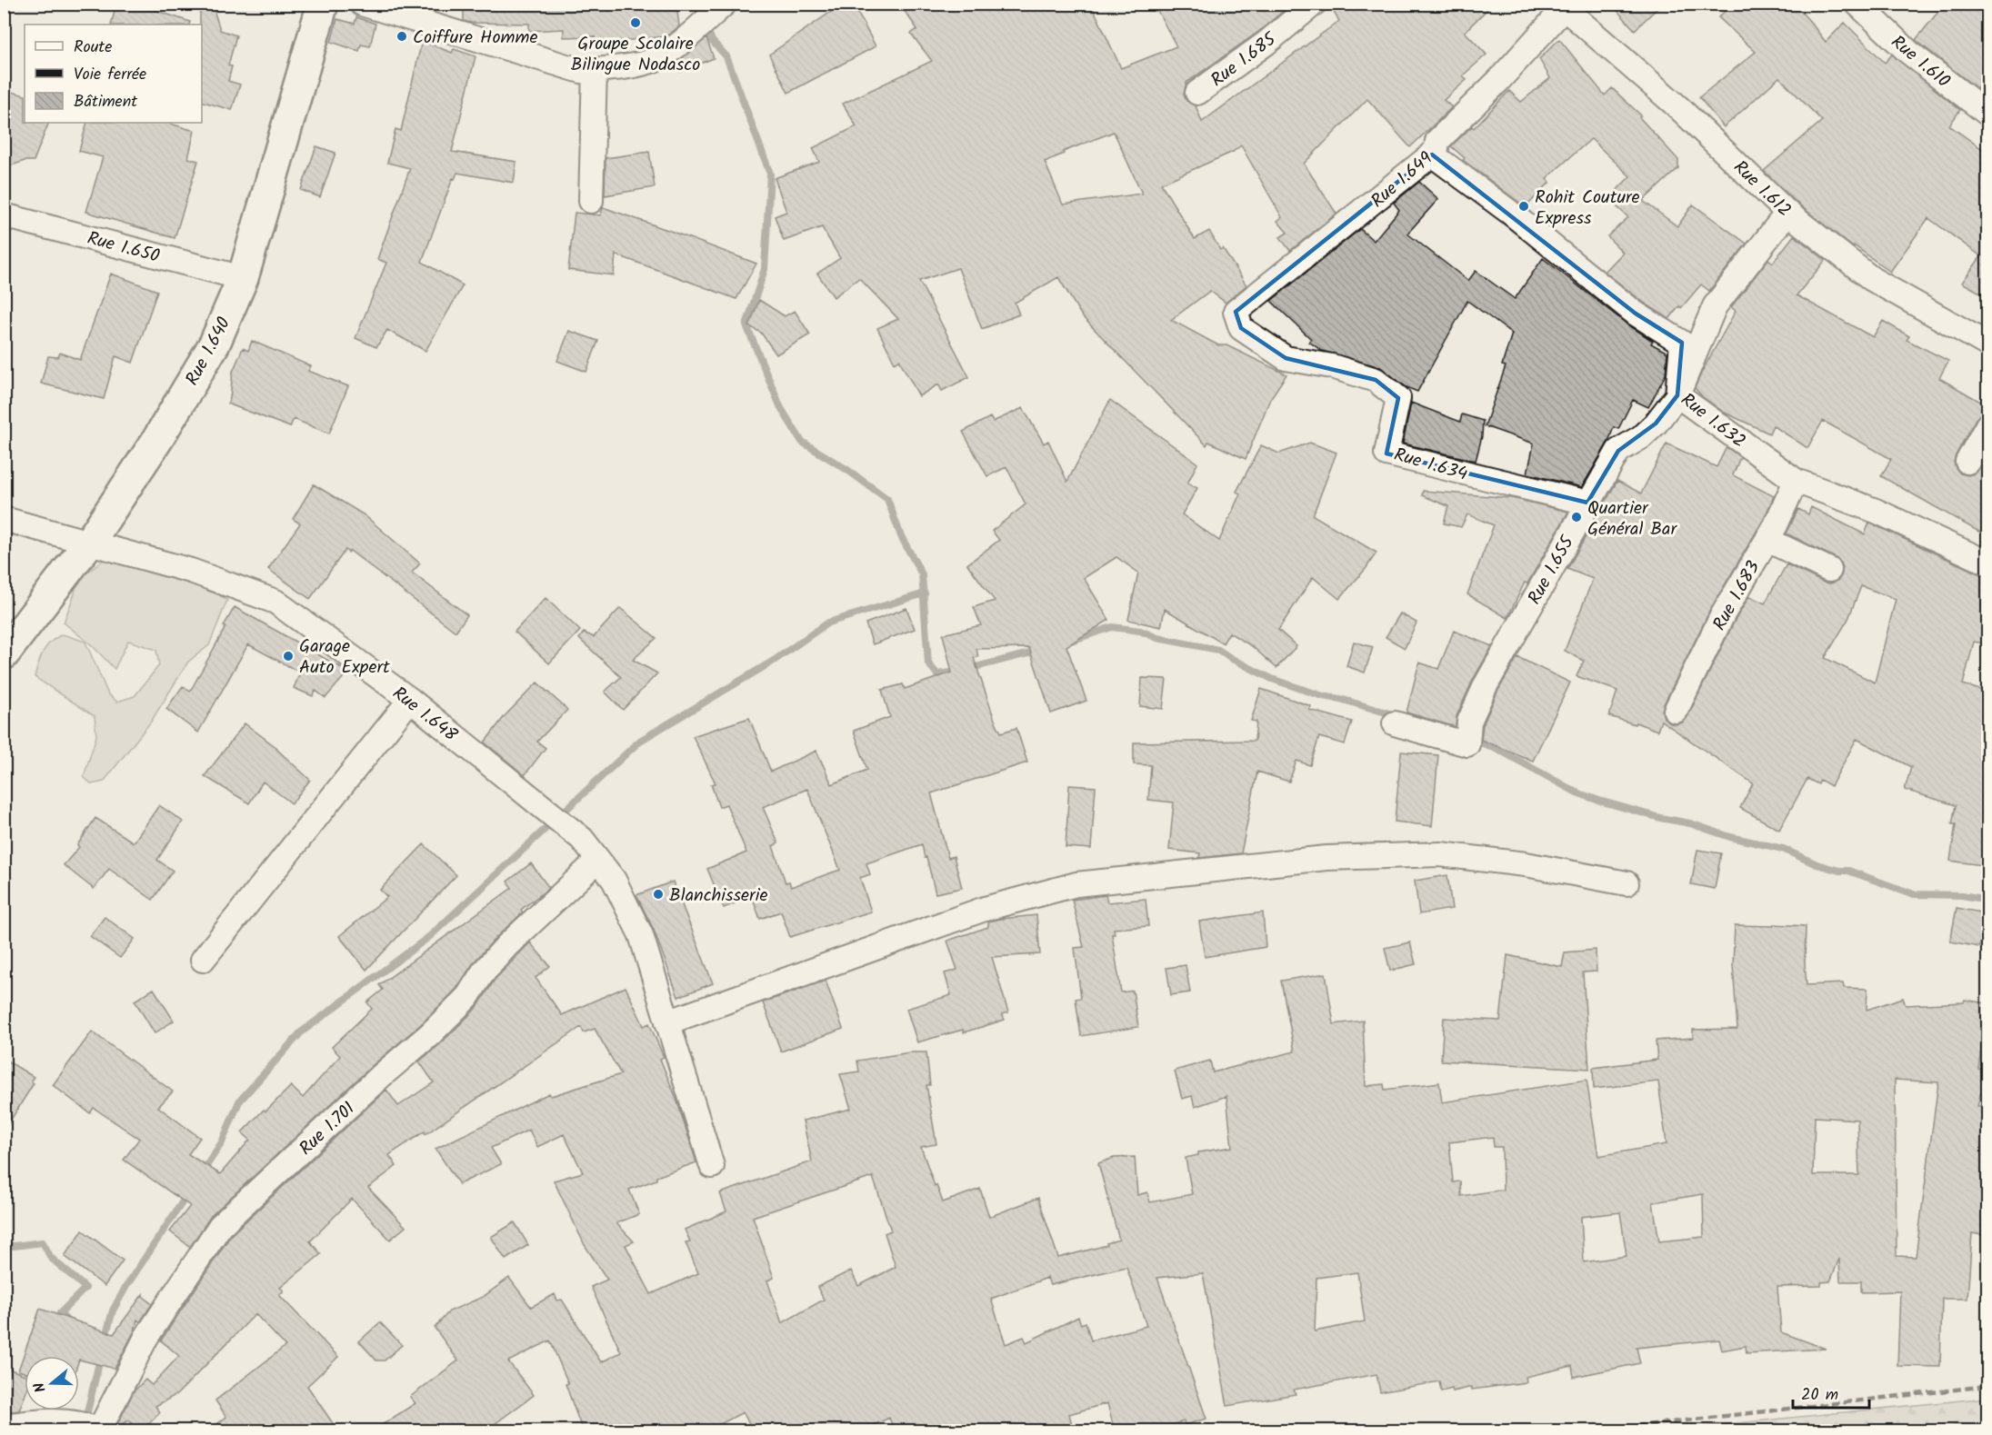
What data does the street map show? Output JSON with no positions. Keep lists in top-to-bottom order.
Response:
{
  "streets": {
    "street": [
      "Rue 1.685",
      "Rue 1.610",
      "Rue 1.649",
      "Rue 1.612",
      "Rue 1.650",
      "Rue 1.640",
      "Rue 1.632",
      "Rue 1.634",
      "Rue 1.655",
      "Rue 1.683",
      "Rue 1.648",
      "Rue 1.701"
    ]
  },
  "crossings": [
    ["Rue 1.649", "Rue 1.612"],
    ["Rue 1.649", "Rue 1.632"],
    ["Rue 1.649", "Rue 1.634"],
    ["Rue 1.612", "Rue 1.655"],
    ["Rue 1.650", "Rue 1.640"],
    ["Rue 1.640", "Rue 1.648"],
    ["Rue 1.632", "Rue 1.655"],
    ["Rue 1.632", "Rue 1.683"],
    ["Rue 1.634", "Rue 1.655"],
    ["Rue 1.648", "Rue 1.701"]
  ],
  "places": [
    "Groupe Scolaire Bilingue Nodasco",
    "Coiffure Homme",
    "Rohit Couture Express",
    "Quartier Général Bar",
    "Garage Auto Expert",
    "Blanchisserie"
  ],
  "legend": ["Route", "Voie ferrée", "Bâtiment"],
  "scale_bar": "20 m",
  "north": "left"
}
